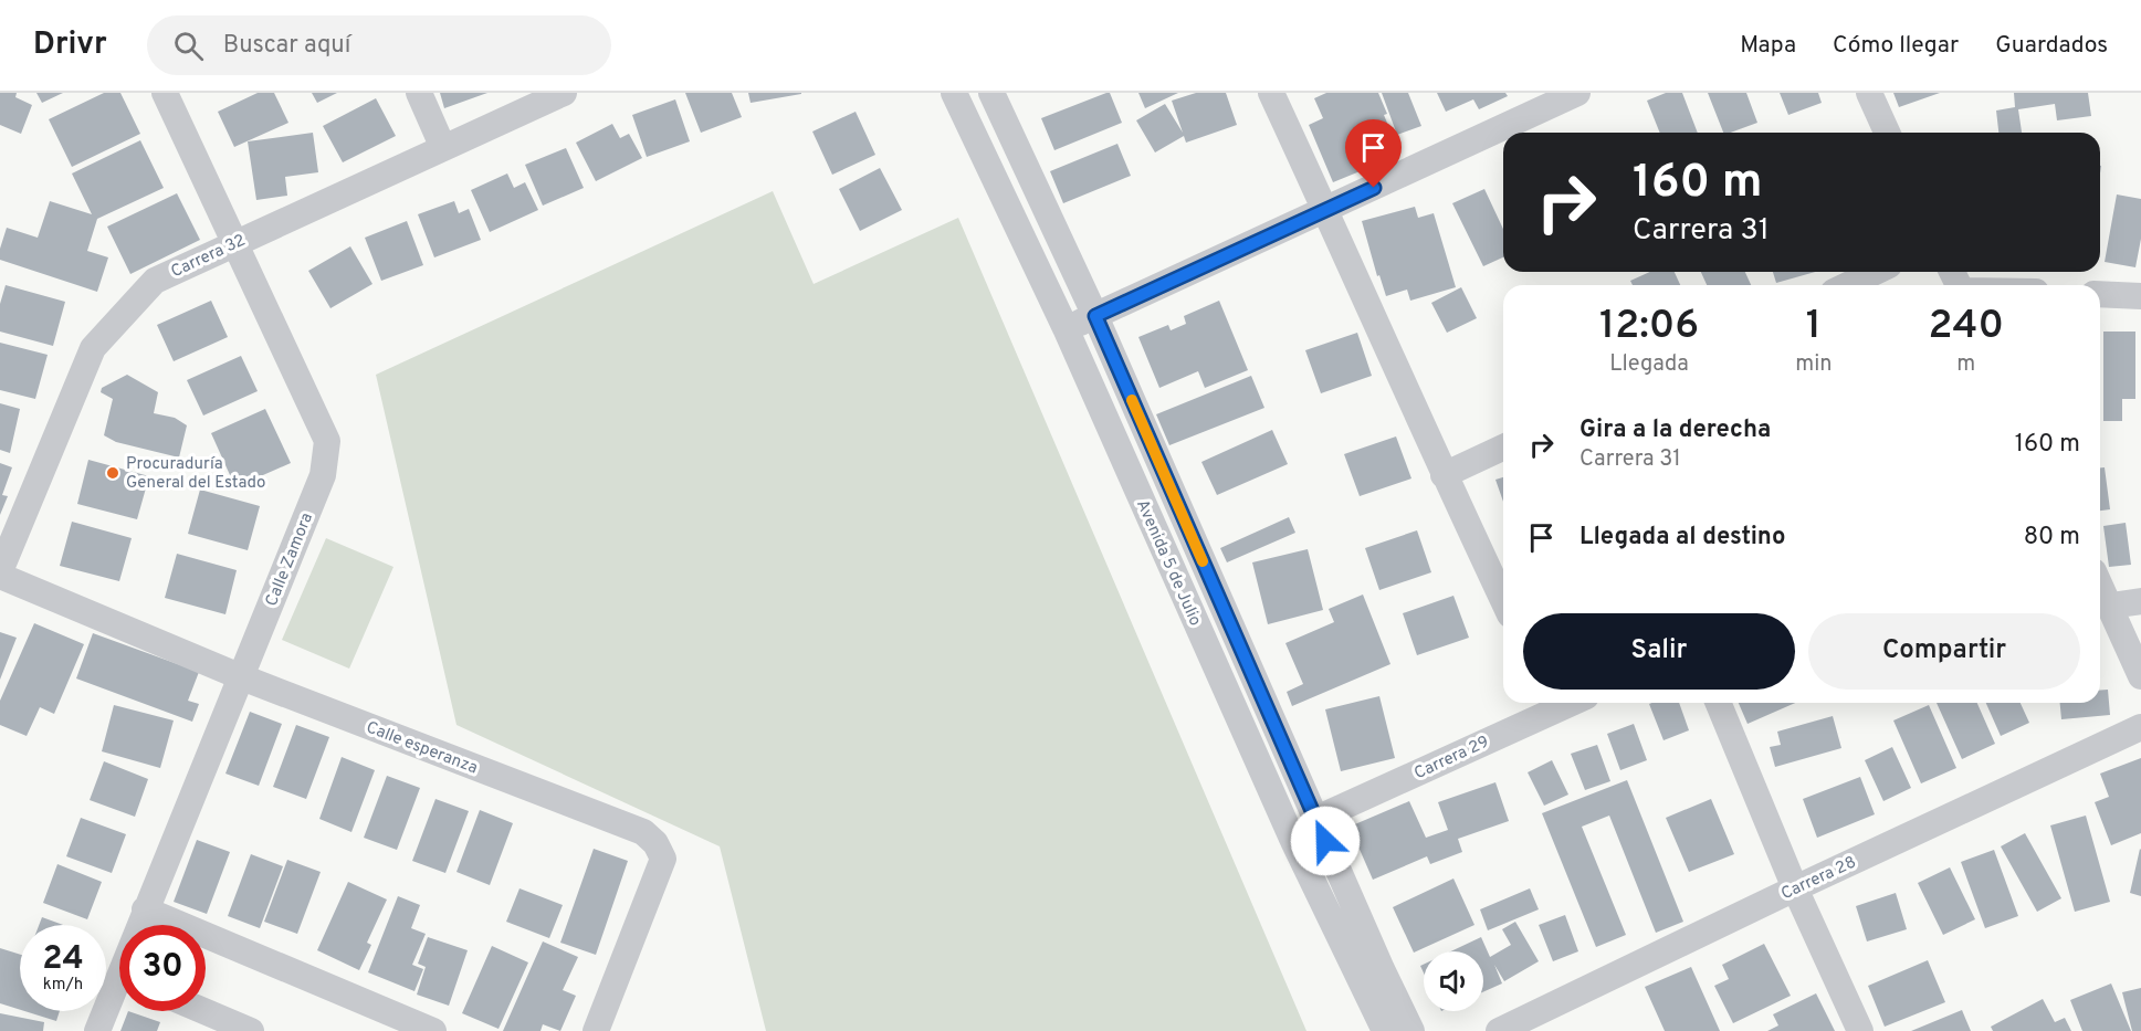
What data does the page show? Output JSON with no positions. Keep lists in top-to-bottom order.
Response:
{
  "streets": {
    "street": [
      "Carrera 32",
      "Calle Zamora",
      "Avenida 5 de Julio",
      "Calle esperanza",
      "Carrera 29",
      "Carrera 28"
    ]
  },
  "crossings": [
    ["Carrera 32", "Calle Zamora"],
    ["Carrera 32", "Calle esperanza"],
    ["Calle Zamora", "Calle esperanza"],
    ["Avenida 5 de Julio", "Carrera 29"]
  ],
  "places": ["Procuraduría General del Estado"],
  "page": {
    "header": "Drivr",
    "search": "Buscar aquí",
    "nav": ["Mapa", "Cómo llegar", "Guardados"],
    "turn": ["160 m", "Carrera 31"],
    "eta": [
      "12:06",
      "Llegada",
      "1",
      "min",
      "240",
      "m"
    ],
    "list": [
      {
        "name": "Gira a la derecha",
        "note": "Carrera 31",
        "value": "160 m"
      },
      {
        "name": "Llegada al destino",
        "value": "80 m"
      }
    ],
    "buttons": ["Salir", "Compartir"],
    "speed": "24 km/h",
    "limit": "30"
  }
}
